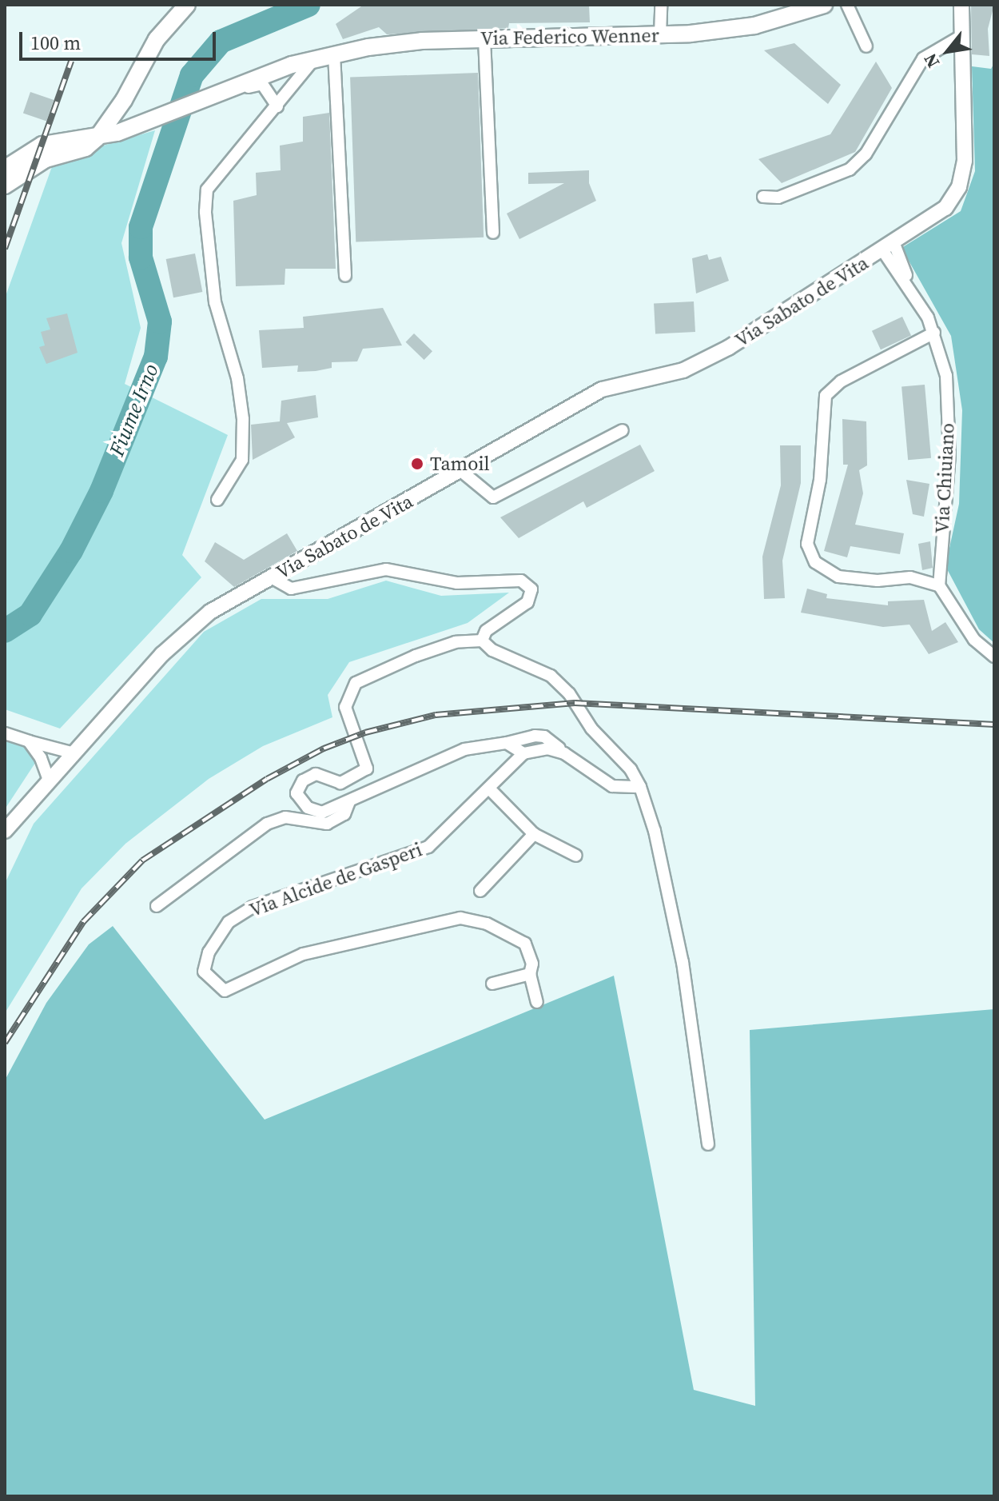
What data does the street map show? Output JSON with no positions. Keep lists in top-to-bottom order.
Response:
{
  "streets": {
    "main road": ["Via Federico Wenner"],
    "street": ["Via Sabato de Vita", "Via Chiuiano", "Via Alcide de Gasperi"]
  },
  "crossings": [
    ["Via Sabato de Vita", "Via Chiuiano"]
  ],
  "water": ["Fiume Irno"],
  "places": ["Tamoil"],
  "scale_bar": "100 m",
  "north": "bottom left"
}
